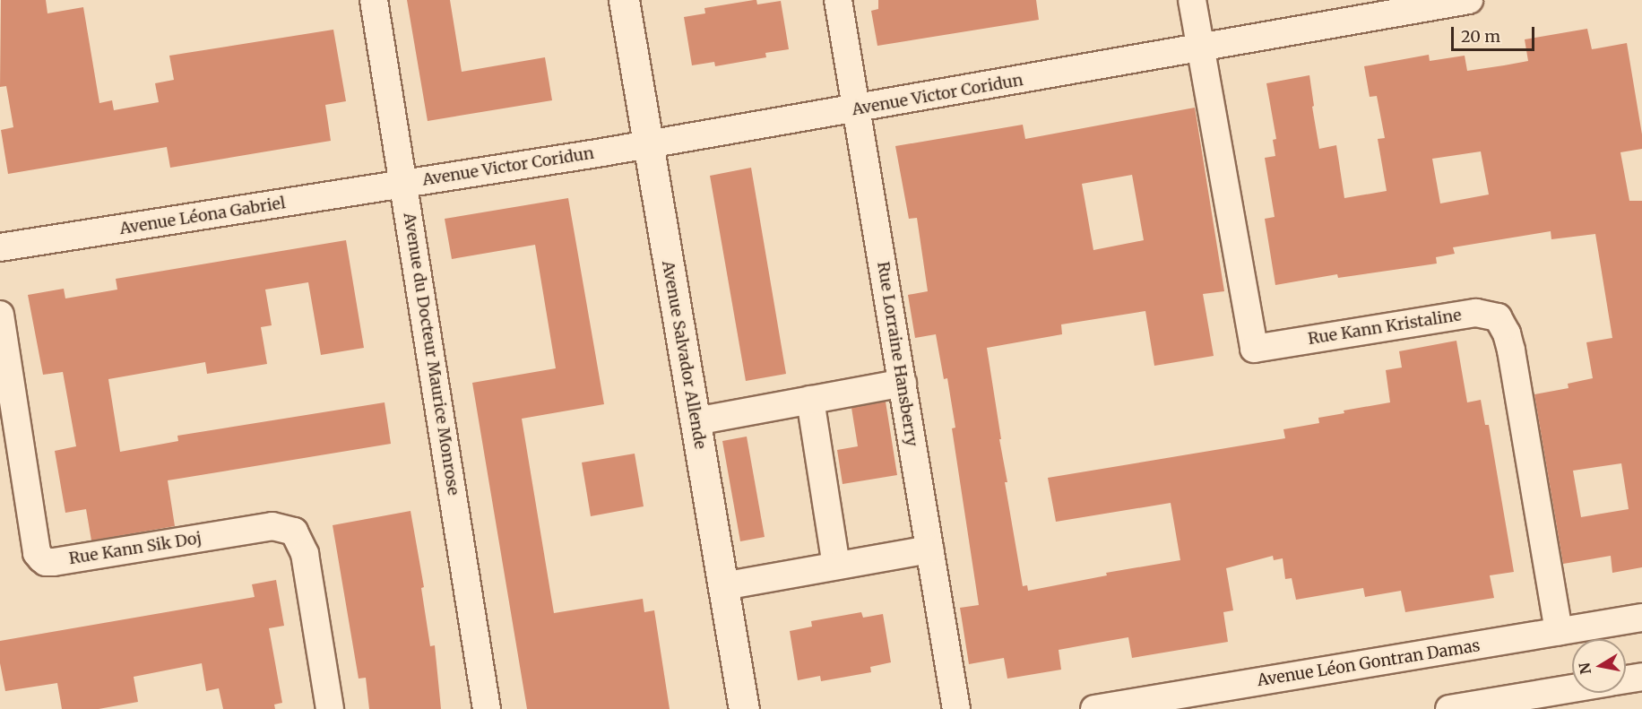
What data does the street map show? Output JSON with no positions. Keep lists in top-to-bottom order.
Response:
{
  "streets": {
    "main road": ["Avenue Salvador Allende"],
    "street": [
      "Avenue Victor Coridun",
      "Avenue Léona Gabriel",
      "Rue Kann Kristaline",
      "Avenue du Docteur Maurice Monrose",
      "Rue Lorraine Hansberry",
      "Rue Kann Sik Doj",
      "Avenue Léon Gontran Damas"
    ]
  },
  "crossings": [
    ["Avenue Victor Coridun", "Avenue Léona Gabriel"],
    ["Avenue Victor Coridun", "Rue Kann Kristaline"],
    ["Avenue Victor Coridun", "Avenue du Docteur Maurice Monrose"],
    ["Avenue Victor Coridun", "Rue Lorraine Hansberry"],
    ["Avenue Victor Coridun", "Avenue Salvador Allende"],
    ["Avenue Léona Gabriel", "Avenue du Docteur Maurice Monrose"],
    ["Rue Kann Kristaline", "Avenue Léon Gontran Damas"]
  ],
  "scale_bar": "20 m",
  "north": "left"
}
